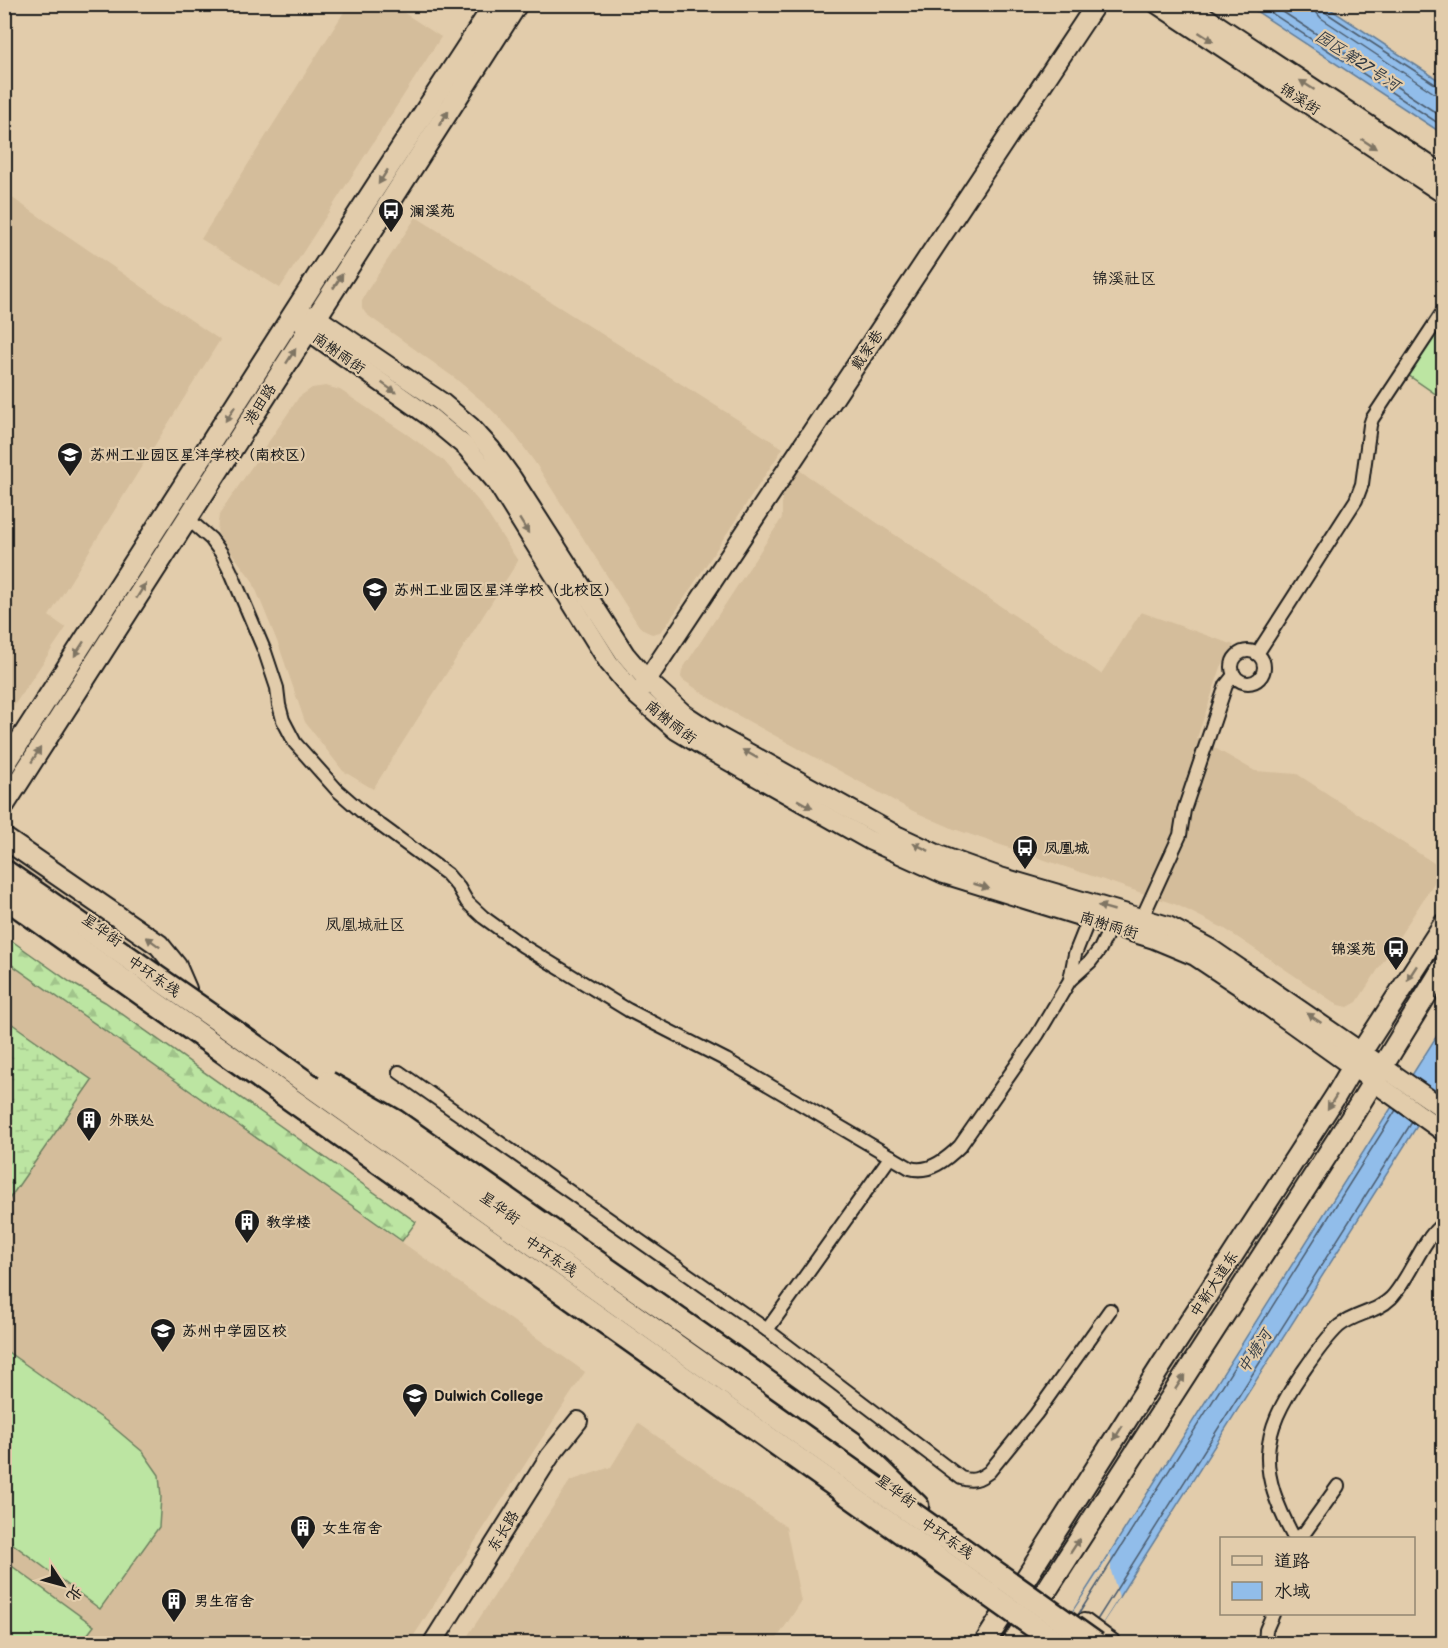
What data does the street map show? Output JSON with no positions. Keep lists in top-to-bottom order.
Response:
{
  "streets": {
    "highway": ["中环东线"],
    "main road": [
      "锦溪街",
      "戴家巷",
      "南榭雨街",
      "港田路",
      "星华街",
      "中新大道东",
      "东长路"
    ]
  },
  "crossings": [
    ["戴家巷", "南榭雨街"],
    ["南榭雨街", "港田路"],
    ["南榭雨街", "中新大道东"],
    ["星华街", "中环东线"],
    ["星华街", "中新大道东"]
  ],
  "districts": ["锦溪社区", "凤凰城社区"],
  "water": ["园区第27号河", "中塘河"],
  "places": {
    "bus stop": ["澜溪苑", "凤凰城", "锦溪苑"],
    "school or university": [
      "苏州工业园区星洋学校（南校区）",
      "苏州工业园区星洋学校（北校区）",
      "苏州中学园区校",
      "Dulwich College"
    ],
    "building": [
      "外联处",
      "教学楼",
      "女生宿舍",
      "男生宿舍"
    ]
  },
  "legend": ["道路", "水域"],
  "north": "bottom right"
}
